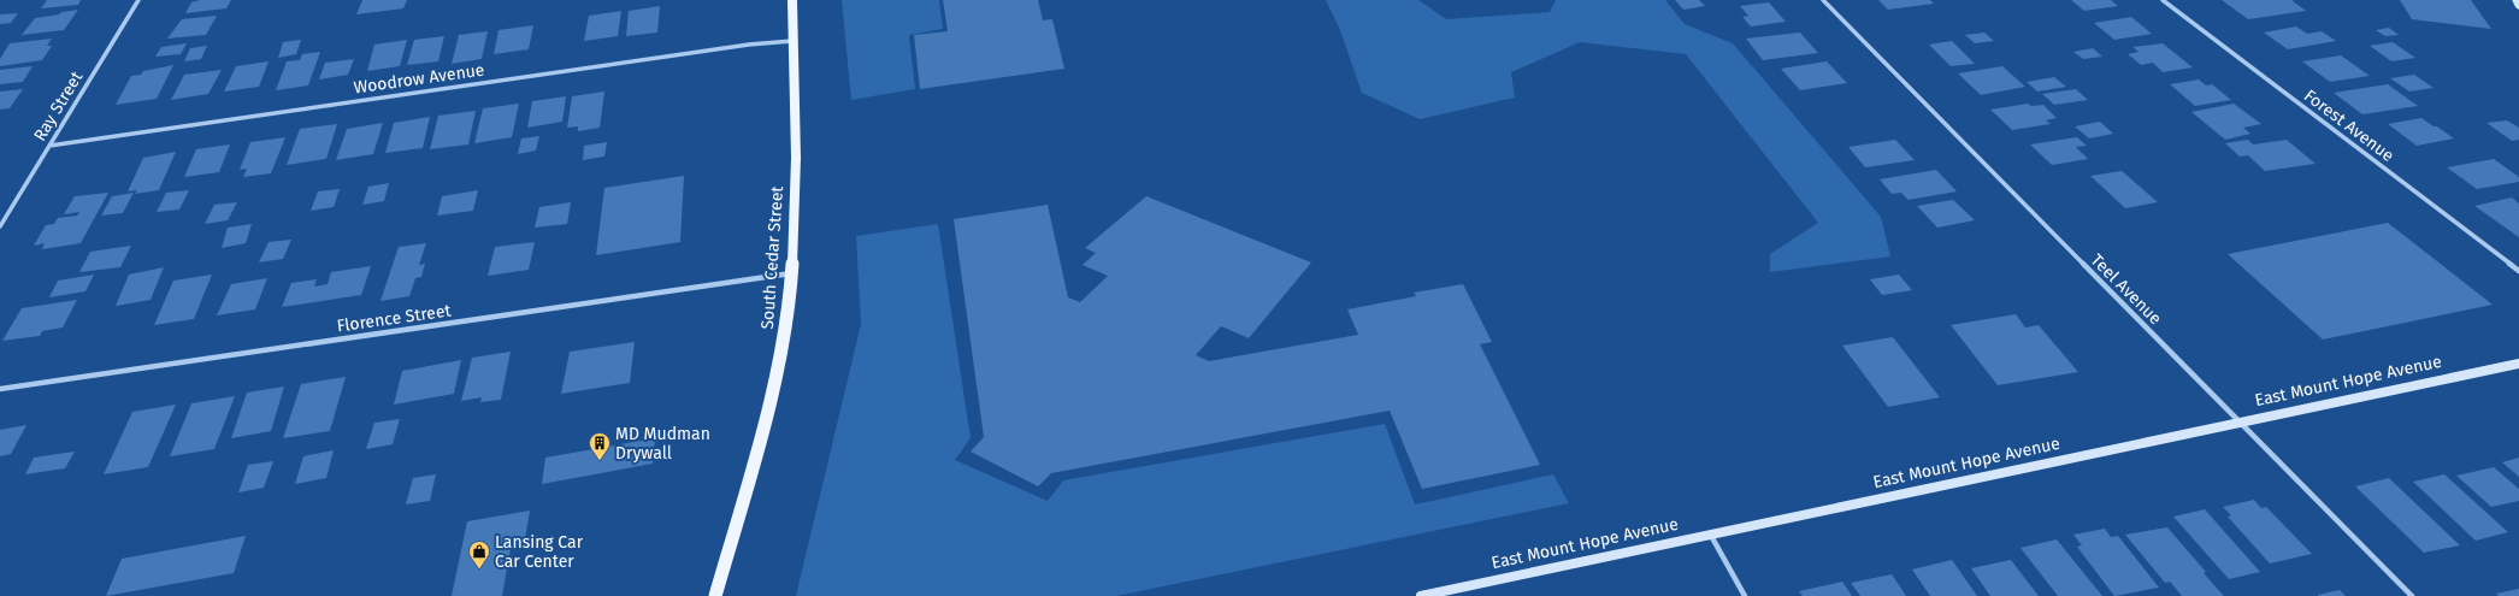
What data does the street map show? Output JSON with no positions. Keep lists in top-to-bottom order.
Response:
{
  "streets": {
    "main road": ["South Cedar Street"],
    "street": [
      "Woodrow Avenue",
      "Ray Street",
      "Forest Avenue",
      "Teel Avenue",
      "Florence Street",
      "East Mount Hope Avenue"
    ]
  },
  "crossings": [
    ["Woodrow Avenue", "Ray Street"],
    ["Woodrow Avenue", "South Cedar Street"],
    ["South Cedar Street", "Florence Street"],
    ["Teel Avenue", "East Mount Hope Avenue"]
  ],
  "places": {
    "building": ["MD Mudman Drywall"],
    "shop": ["Lansing Car Car Center"]
  }
}
